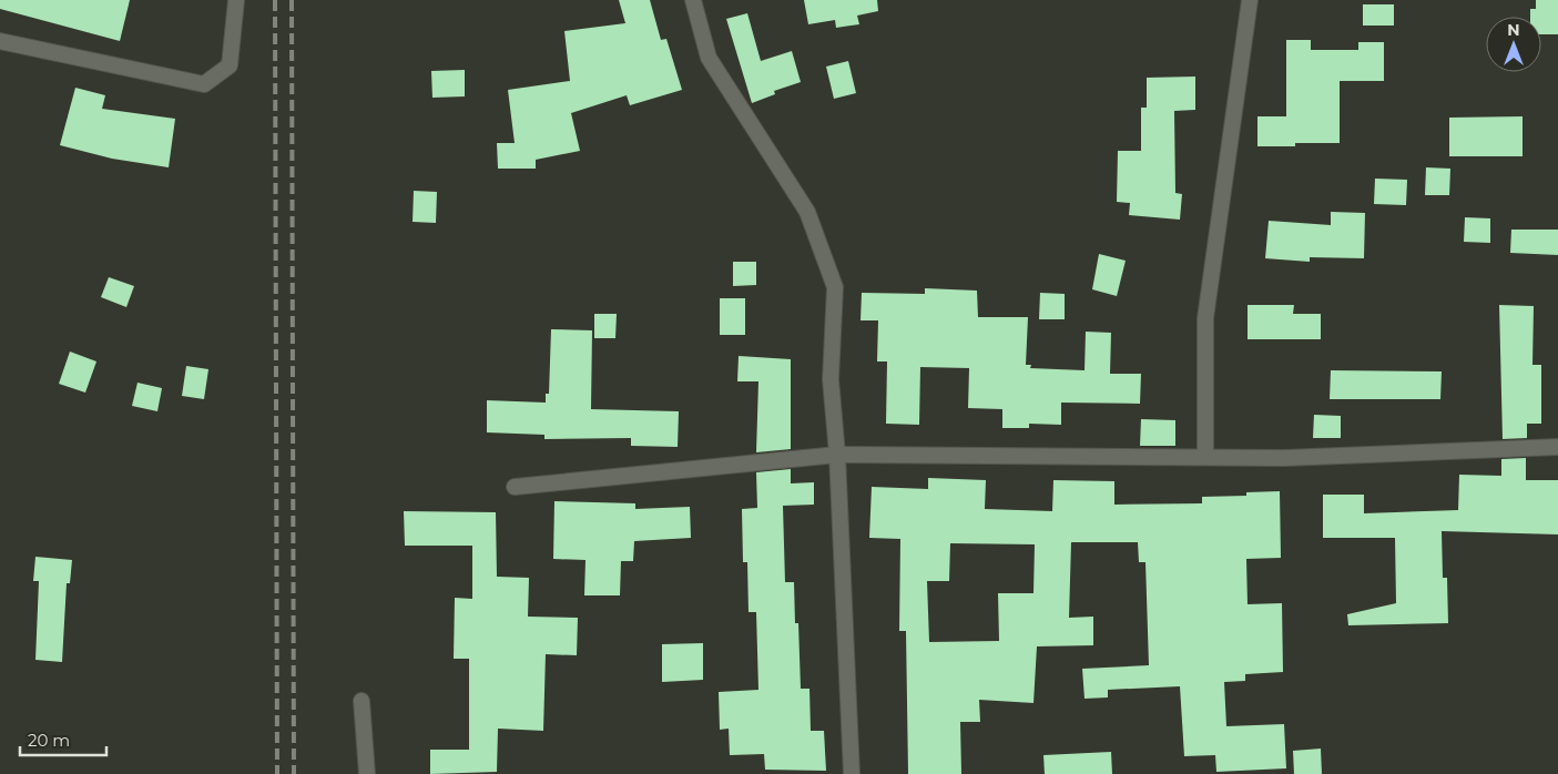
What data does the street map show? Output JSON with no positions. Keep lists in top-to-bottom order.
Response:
{
  "scale_bar": "20 m",
  "north": "top"
}
